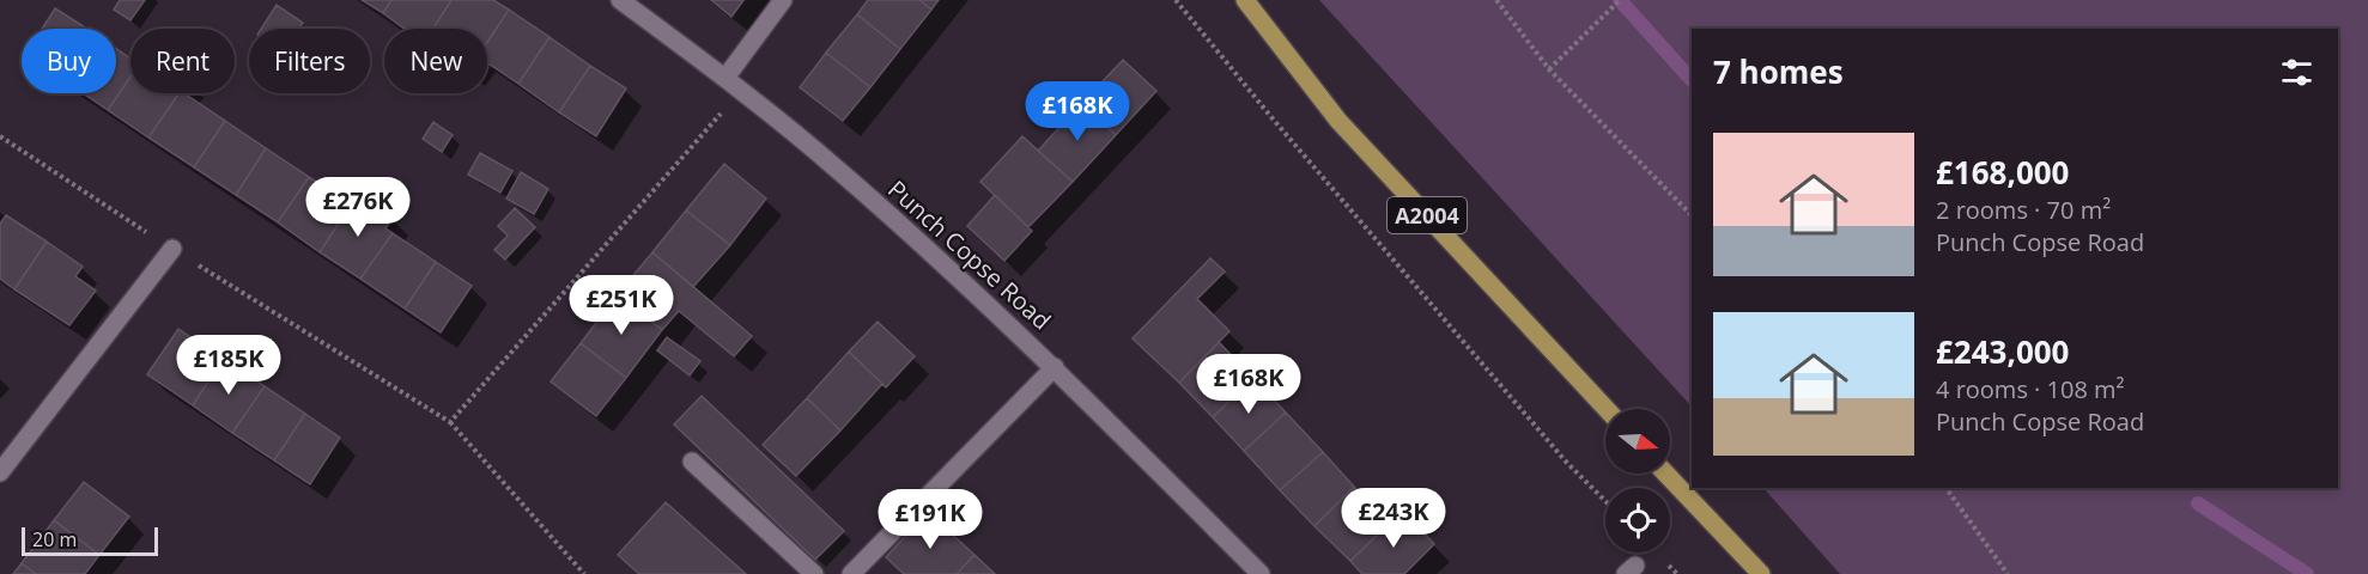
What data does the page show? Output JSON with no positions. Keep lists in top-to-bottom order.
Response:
{
  "streets": {
    "main road": ["A2004"],
    "street": ["Punch Copse Road"]
  },
  "scale_bar": "20 m",
  "north": "right",
  "page": {
    "chip": [
      "Buy",
      "Rent",
      "Filters",
      "New"
    ],
    "heading": "7 homes",
    "price": [
      "£168K",
      "£276K",
      "£251K",
      "£185K",
      "£168K",
      "£243K",
      "£191K"
    ],
    "list": [
      {
        "name": "£168,000",
        "note": "2 rooms · 70 m² · Punch Copse Road"
      },
      {
        "name": "£243,000",
        "note": "4 rooms · 108 m² · Punch Copse Road"
      }
    ],
    "scale": "20 m"
  }
}
